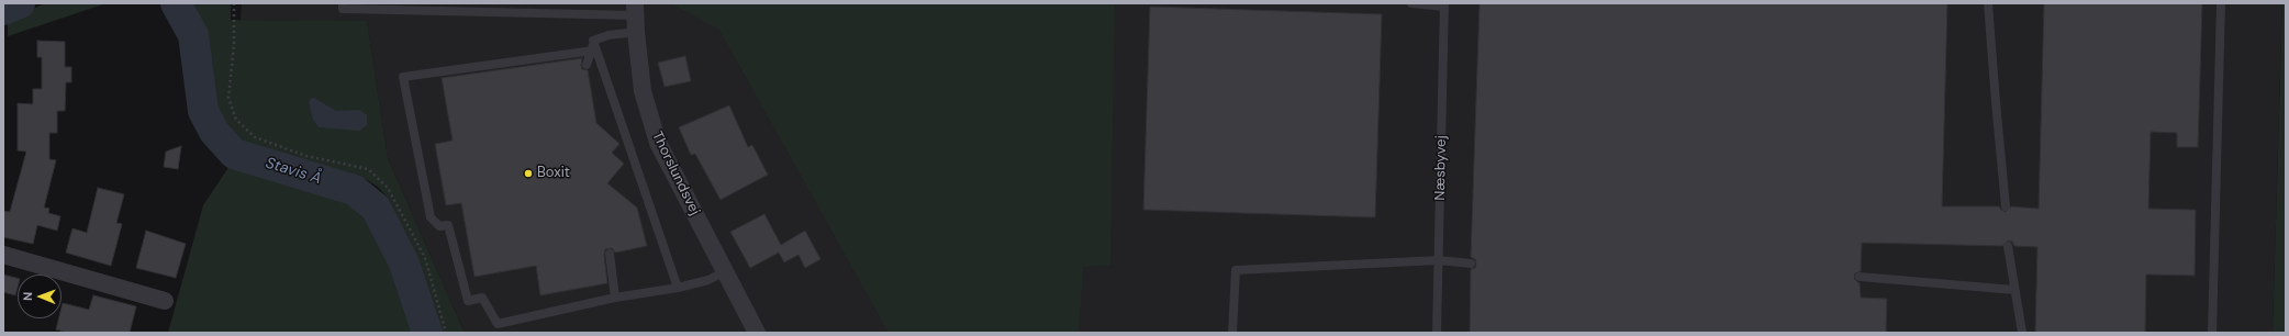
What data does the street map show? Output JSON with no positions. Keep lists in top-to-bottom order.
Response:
{
  "streets": {
    "street": ["Thorslundsvej"],
    "lane": ["Næsbyvej"]
  },
  "water": ["Stavis Å"],
  "places": ["Boxit"],
  "north": "left"
}
